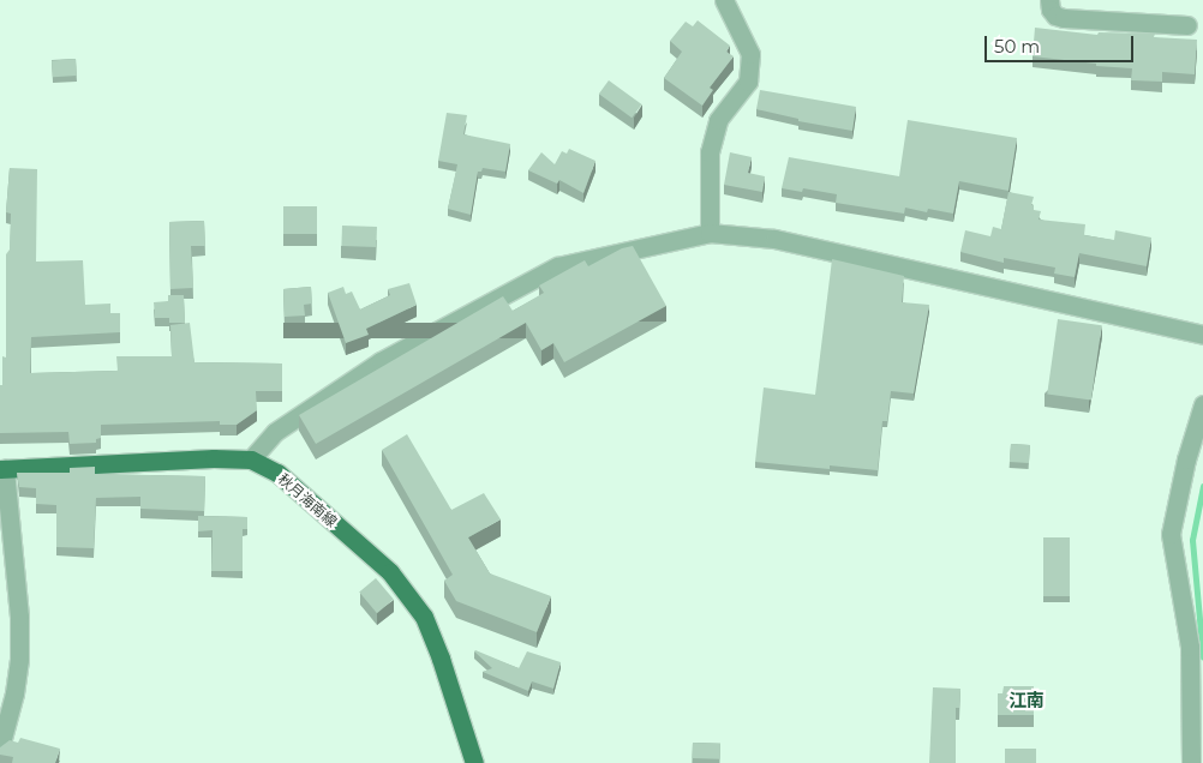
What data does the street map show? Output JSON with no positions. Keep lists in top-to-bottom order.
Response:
{
  "streets": {
    "main road": ["秋月海南線"]
  },
  "districts": ["江南"],
  "scale_bar": "50 m"
}
